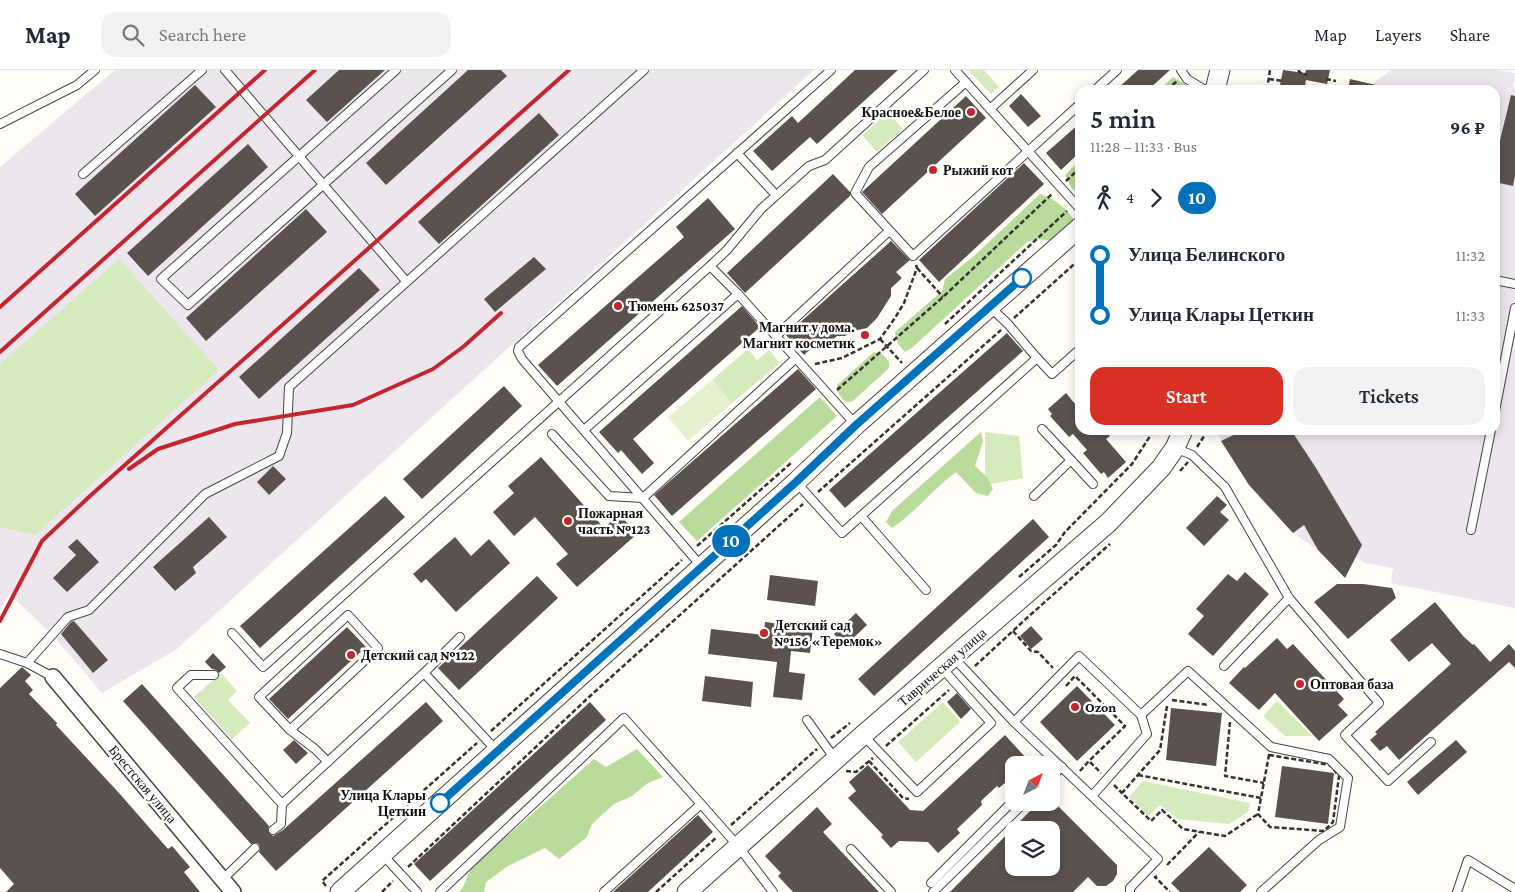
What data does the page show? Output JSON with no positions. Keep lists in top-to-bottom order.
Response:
{
  "streets": {
    "street": ["Таврическая улица", "Брестская улица"]
  },
  "places": [
    "Красное&Белое",
    "Рыжий кот",
    "Тюмень 625037",
    "Магнит у дома. Магнит косметик",
    "Пожарная часть №123",
    "Детский сад №156 «Теремок»",
    "Детский сад №122",
    "Оптовая база",
    "Ozon",
    "Улица Клары Цеткин"
  ],
  "lines": ["bus line 10"],
  "north": "top right",
  "page": {
    "header": "Map",
    "search": "Search here",
    "nav": ["Map", "Layers", "Share"],
    "on_map": "10",
    "heading": ["5 min", "11:28 – 11:33 · Bus", "96 ₽"],
    "legs": ["4", "10"],
    "list": [
      {
        "name": "Улица Белинского",
        "value": "11:32"
      },
      {
        "name": "Улица Клары Цеткин",
        "value": "11:33"
      }
    ],
    "buttons": ["Start", "Tickets"]
  }
}
